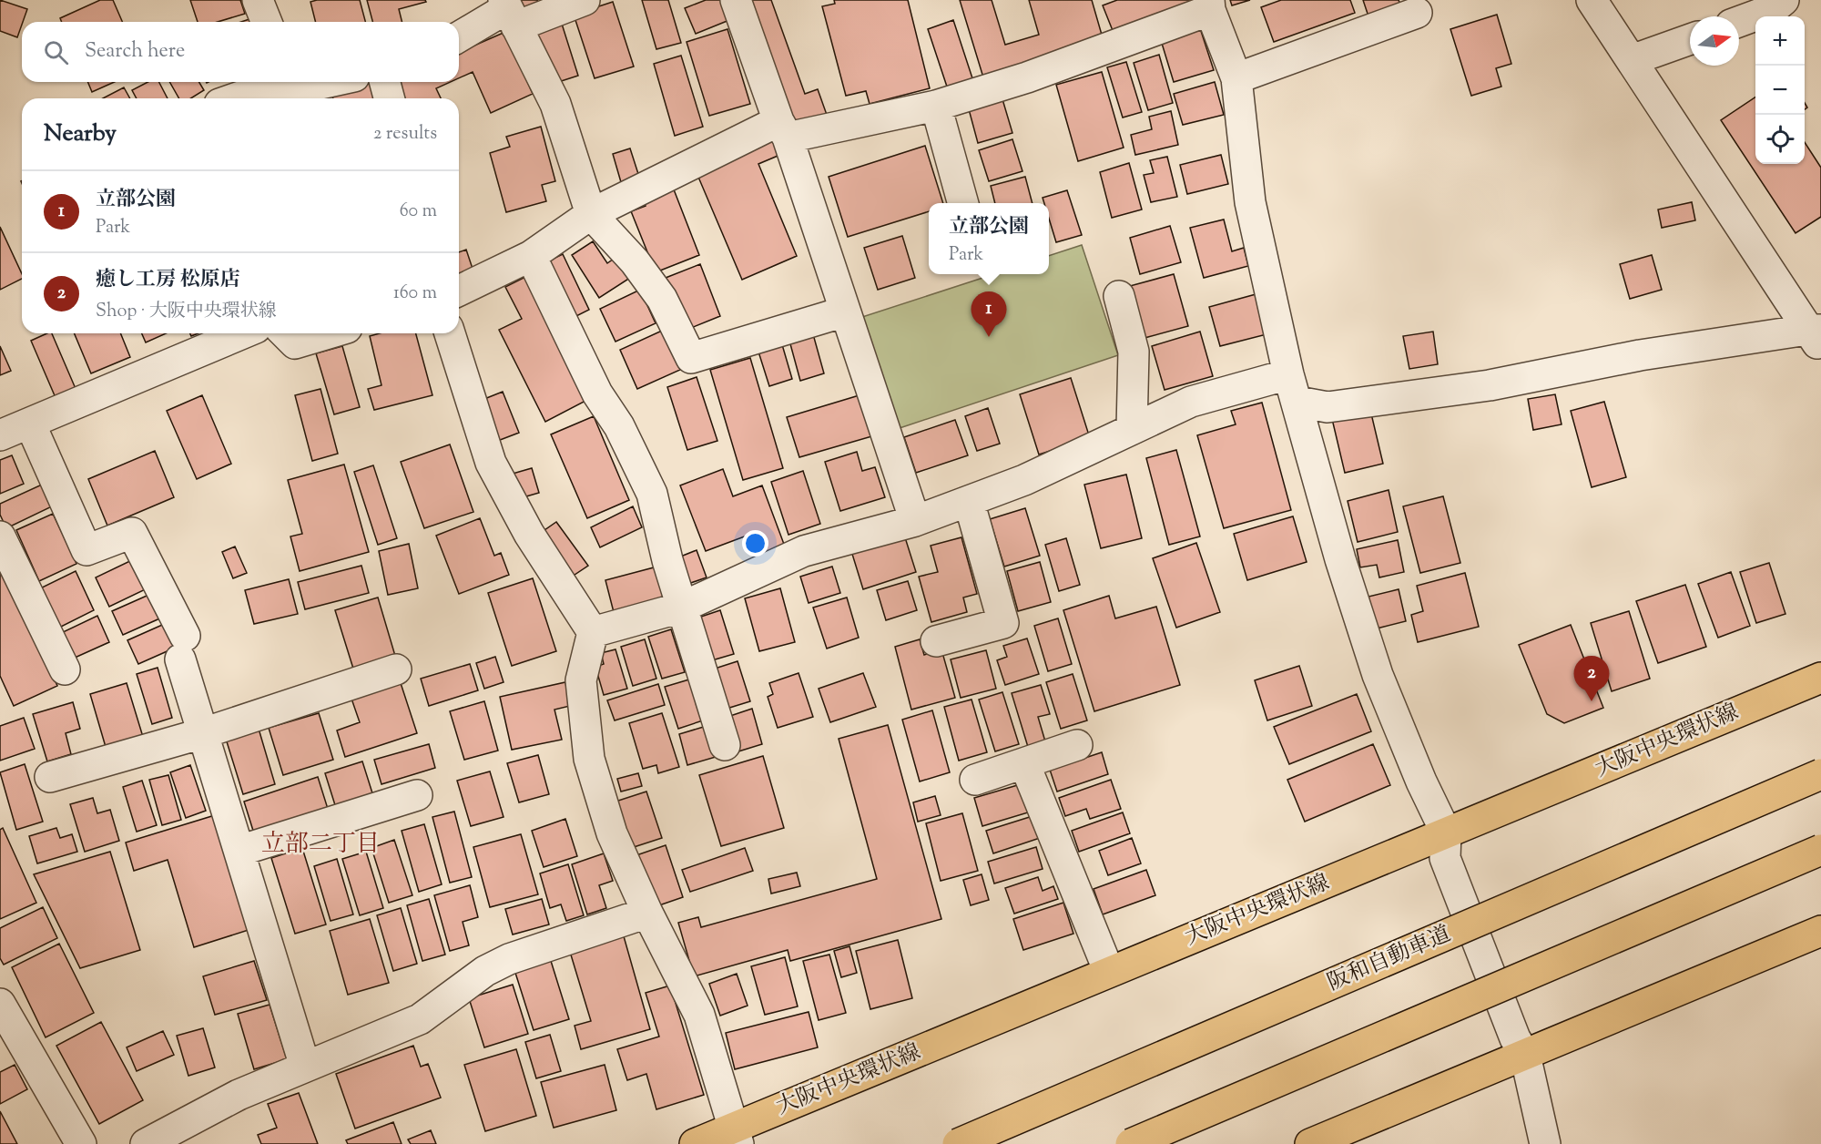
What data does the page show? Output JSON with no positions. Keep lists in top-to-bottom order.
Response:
{
  "streets": {
    "main road": ["大阪中央環状線", "阪和自動車道"]
  },
  "districts": ["立部二丁目"],
  "north": "right",
  "page": {
    "map_buttons": ["+", "−"],
    "search": "Search here",
    "heading": ["Nearby", "2 results"],
    "list": [
      {
        "mark": "1",
        "name": "立部公園",
        "note": "Park",
        "value": "60 m"
      },
      {
        "mark": "2",
        "name": "癒し工房 松原店",
        "note": "Shop · 大阪中央環状線",
        "value": "160 m"
      }
    ],
    "popup": ["立部公園", "Park"],
    "pins": ["1", "2"]
  }
}
